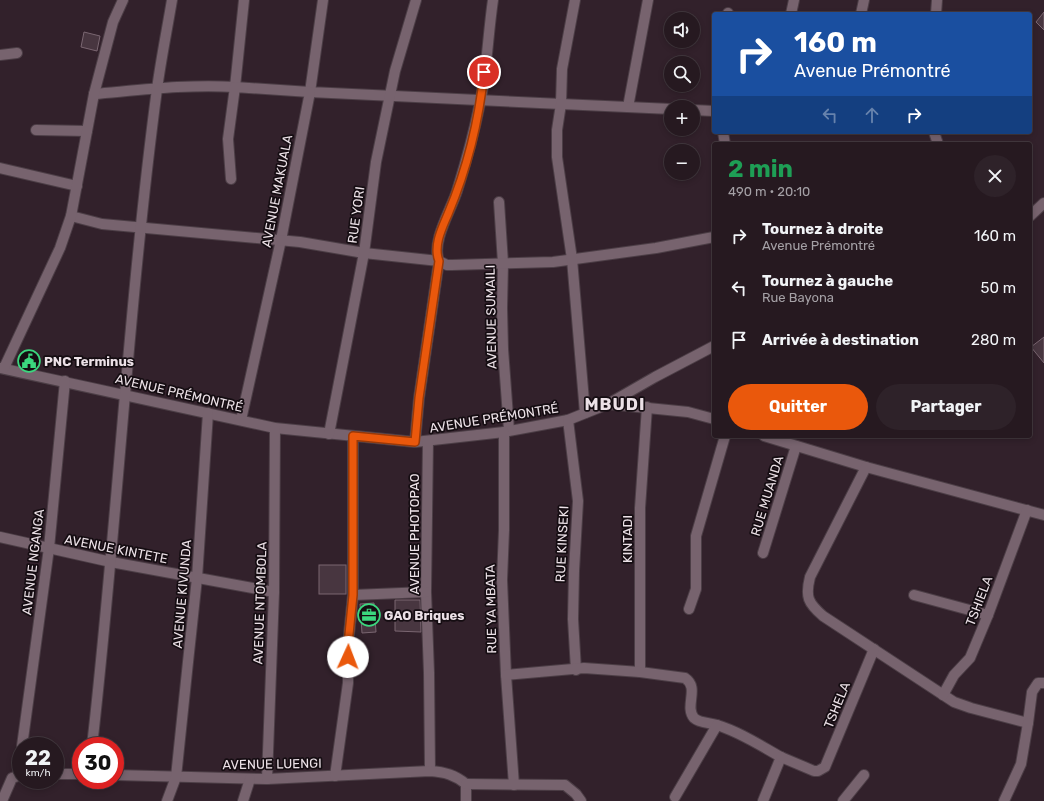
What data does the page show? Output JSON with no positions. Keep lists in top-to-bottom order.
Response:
{
  "streets": {
    "street": [
      "AVENUE MAKUALA",
      "RUE YORI",
      "AVENUE SUMAILI",
      "AVENUE PRÉMONTRÉ",
      "RUE MUANDA",
      "AVENUE PHOTOPAO",
      "KINTADI",
      "RUE KINSEKI",
      "AVENUE KINTETE",
      "AVENUE NGANGA",
      "AVENUE KIVUNDA",
      "TSHIELA",
      "AVENUE NTOMBOLA",
      "RUE YA MBATA",
      "TSHELA",
      "AVENUE LUENGI"
    ]
  },
  "crossings": [
    ["AVENUE MAKUALA", "AVENUE PRÉMONTRÉ"],
    ["RUE YORI", "AVENUE PRÉMONTRÉ"],
    ["AVENUE SUMAILI", "AVENUE PRÉMONTRÉ"],
    ["AVENUE SUMAILI", "RUE YA MBATA"],
    ["AVENUE PRÉMONTRÉ", "AVENUE PHOTOPAO"],
    ["AVENUE PRÉMONTRÉ", "RUE KINSEKI"],
    ["AVENUE PRÉMONTRÉ", "AVENUE NGANGA"],
    ["AVENUE PRÉMONTRÉ", "AVENUE KIVUNDA"],
    ["AVENUE PRÉMONTRÉ", "AVENUE NTOMBOLA"],
    ["AVENUE PRÉMONTRÉ", "RUE YA MBATA"],
    ["AVENUE PHOTOPAO", "AVENUE LUENGI"],
    ["AVENUE KINTETE", "AVENUE NGANGA"],
    ["AVENUE KINTETE", "AVENUE KIVUNDA"],
    ["AVENUE KINTETE", "AVENUE NTOMBOLA"],
    ["AVENUE KIVUNDA", "AVENUE LUENGI"],
    ["AVENUE NTOMBOLA", "AVENUE LUENGI"]
  ],
  "districts": ["MBUDI"],
  "places": {
    "public building": ["PNC Terminus"],
    "office": ["GAO Briques"]
  },
  "page": {
    "map_buttons": ["+", "−"],
    "turn": ["160 m", "Avenue Prémontré"],
    "heading": ["2 min", "490 m · 20:10"],
    "list": [
      {
        "name": "Tournez à droite",
        "note": "Avenue Prémontré",
        "value": "160 m"
      },
      {
        "name": "Tournez à gauche",
        "note": "Rue Bayona",
        "value": "50 m"
      },
      {
        "name": "Arrivée à destination",
        "value": "280 m"
      }
    ],
    "buttons": ["Quitter", "Partager"],
    "speed": "22 km/h",
    "limit": "30"
  }
}
